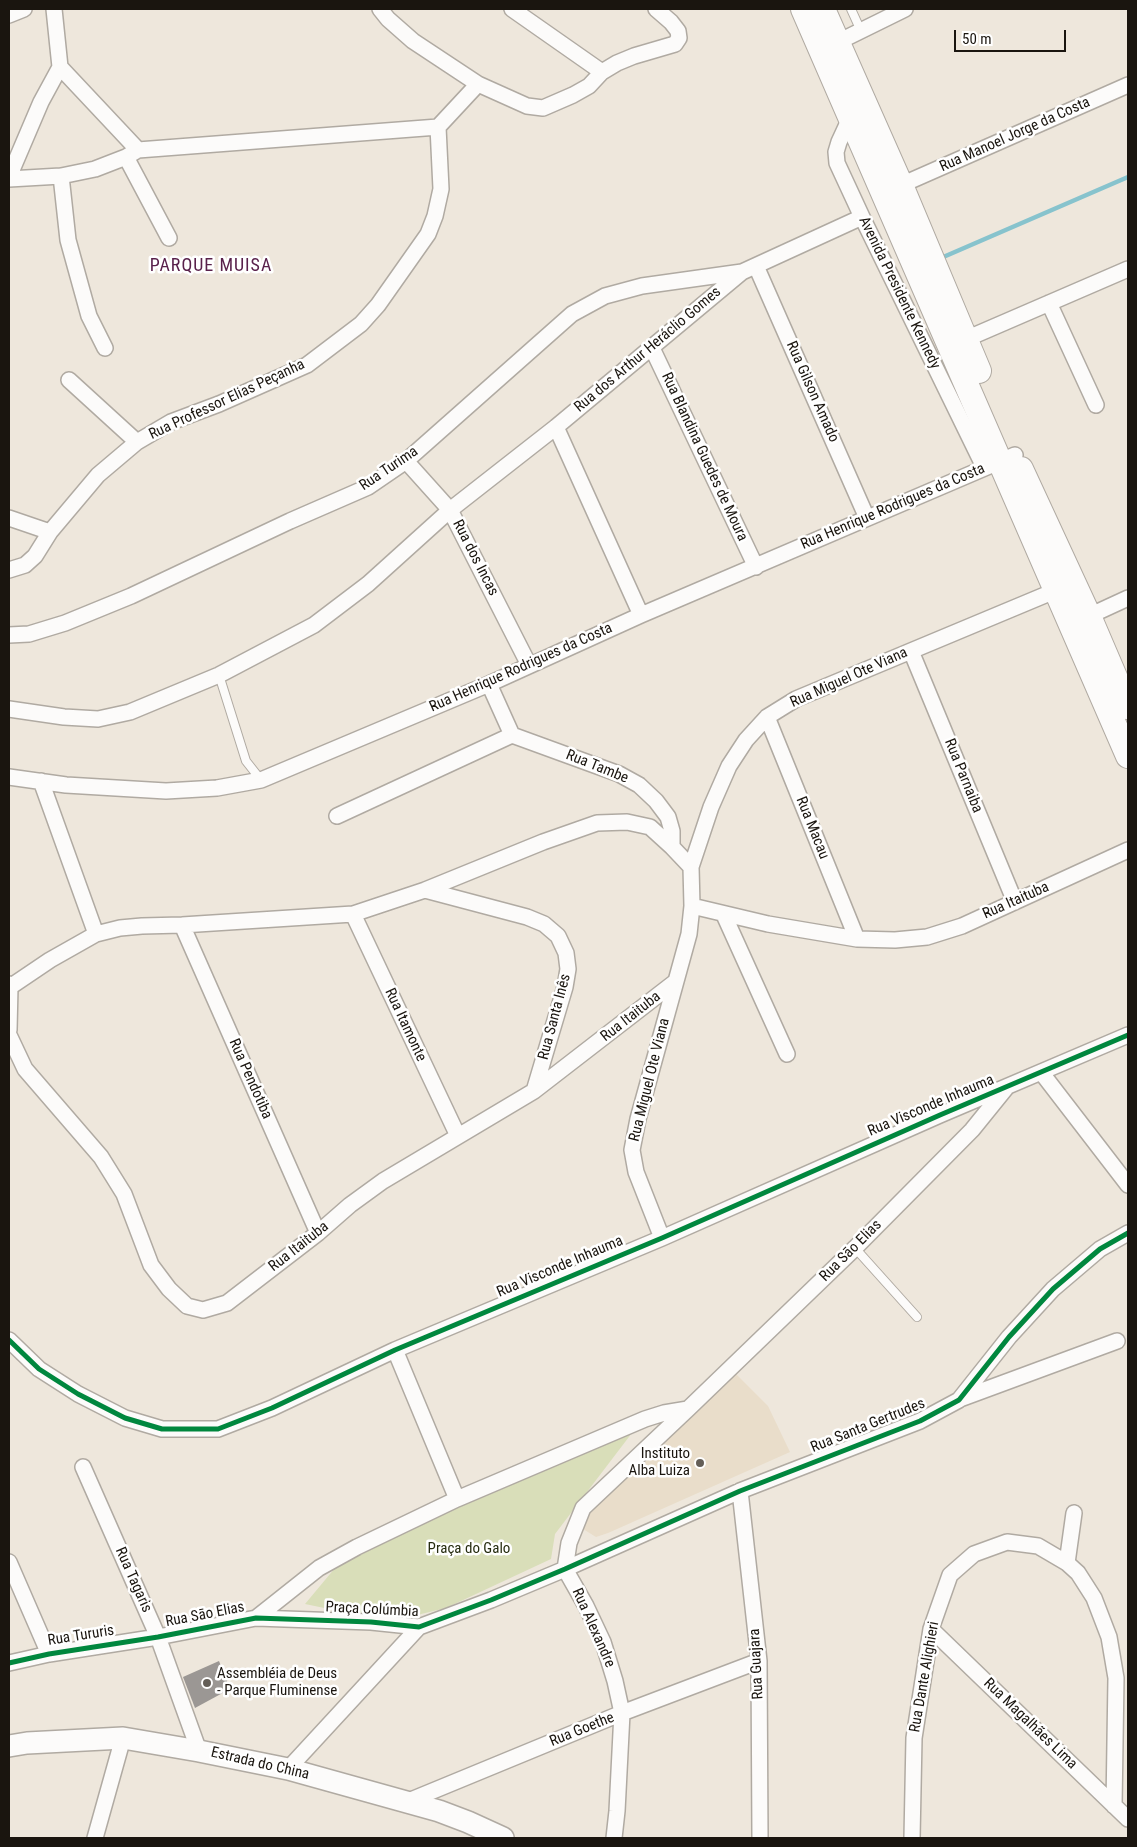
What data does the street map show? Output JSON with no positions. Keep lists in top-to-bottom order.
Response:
{
  "streets": {
    "main road": ["Estrada do China"],
    "street": [
      "Rua Manoel Jorge da Costa",
      "Avenida Presidente Kennedy",
      "Rua dos Arthur Heráclio Gomes",
      "Rua Gilson Amado",
      "Rua Professor Elias Peçanha",
      "Rua Blandina Guedes de Moura",
      "Rua Turima",
      "Rua Henrique Rodrigues da Costa",
      "Rua dos Incas",
      "Rua Miguel Ote Viana",
      "Rua Tambe",
      "Rua Parnaiba",
      "Rua Macau",
      "Rua Itaituba",
      "Rua Santa Inês",
      "Rua Itamonte",
      "Rua Pendotiba",
      "Rua Visconde Inhauma",
      "Rua Sāo Elias",
      "Rua Santa Gertrudes",
      "Rua Tagaris",
      "Praça Colúmbia",
      "Rua Alexandre",
      "Rua Tururis",
      "Rua Guajara",
      "Rua Dante Alighieri",
      "Rua Magalhães Lima",
      "Rua Goethe"
    ]
  },
  "crossings": [
    ["Avenida Presidente Kennedy", "Rua dos Arthur Heráclio Gomes"],
    ["Avenida Presidente Kennedy", "Rua Henrique Rodrigues da Costa"],
    ["Rua dos Arthur Heráclio Gomes", "Rua Gilson Amado"],
    ["Rua dos Arthur Heráclio Gomes", "Rua Blandina Guedes de Moura"],
    ["Rua dos Arthur Heráclio Gomes", "Rua Turima"],
    ["Rua dos Arthur Heráclio Gomes", "Rua dos Incas"],
    ["Rua Gilson Amado", "Rua Turima"],
    ["Rua Gilson Amado", "Rua Henrique Rodrigues da Costa"],
    ["Rua Blandina Guedes de Moura", "Rua Henrique Rodrigues da Costa"],
    ["Rua Turima", "Rua dos Incas"],
    ["Rua Henrique Rodrigues da Costa", "Rua dos Incas"],
    ["Rua Miguel Ote Viana", "Rua Parnaiba"],
    ["Rua Miguel Ote Viana", "Rua Macau"],
    ["Rua Miguel Ote Viana", "Rua Itaituba"],
    ["Rua Miguel Ote Viana", "Rua Visconde Inhauma"],
    ["Rua Parnaiba", "Rua Itaituba"],
    ["Rua Macau", "Rua Itaituba"],
    ["Rua Itaituba", "Rua Santa Inês"],
    ["Rua Itaituba", "Rua Itamonte"],
    ["Rua Itaituba", "Rua Pendotiba"],
    ["Rua Visconde Inhauma", "Rua Sāo Elias"],
    ["Rua Sāo Elias", "Rua Tagaris"],
    ["Rua Sāo Elias", "Praça Colúmbia"],
    ["Rua Sāo Elias", "Rua Tururis"],
    ["Rua Santa Gertrudes", "Praça Colúmbia"],
    ["Rua Santa Gertrudes", "Rua Alexandre"],
    ["Rua Santa Gertrudes", "Rua Guajara"],
    ["Rua Tagaris", "Rua Tururis"],
    ["Rua Tagaris", "Estrada do China"],
    ["Praça Colúmbia", "Rua Alexandre"],
    ["Rua Alexandre", "Rua Goethe"],
    ["Rua Guajara", "Rua Goethe"],
    ["Rua Dante Alighieri", "Rua Magalhães Lima"],
    ["Rua Goethe", "Estrada do China"]
  ],
  "districts": ["PARQUE MUISA"],
  "parks": ["Praça do Galo"],
  "places": ["Instituto Alba Luiza", "Assembléia de Deus - Parque Fluminense"],
  "scale_bar": "50 m"
}
